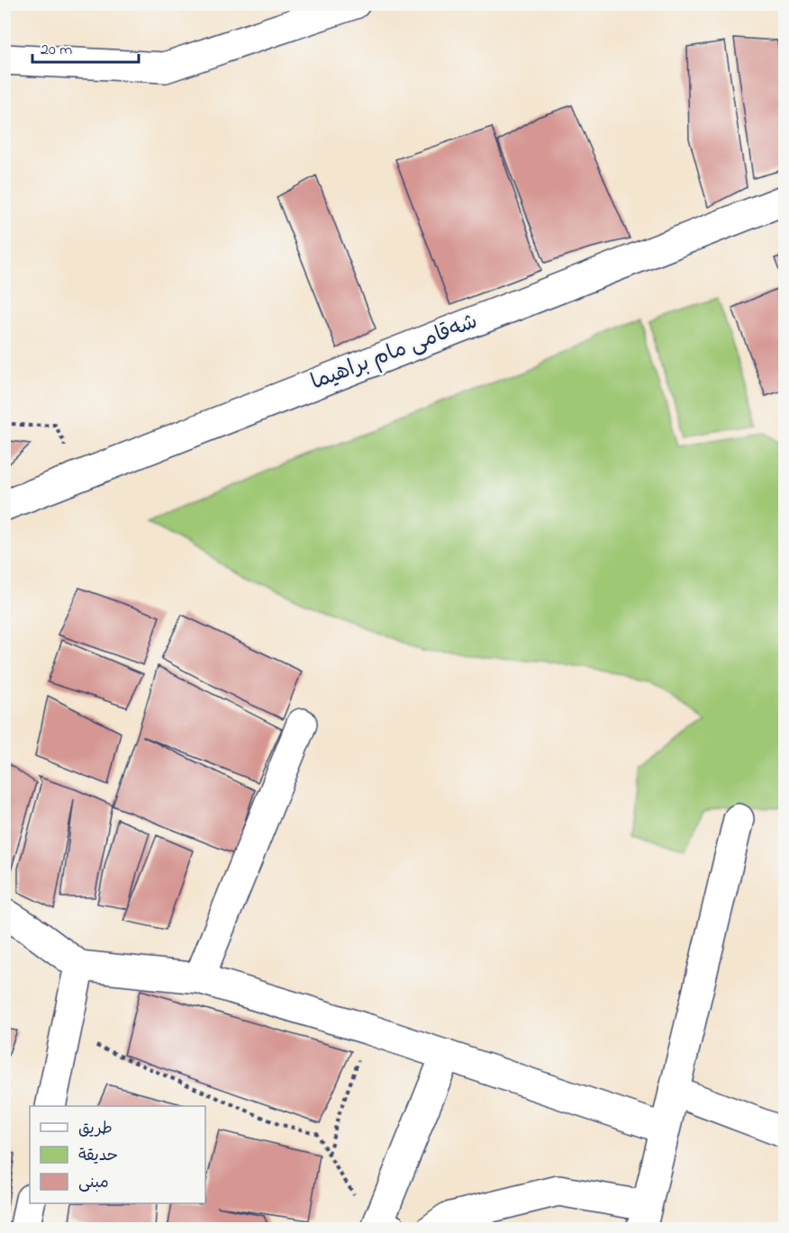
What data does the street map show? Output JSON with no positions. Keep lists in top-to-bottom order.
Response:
{
  "streets": {
    "street": ["شەقامی مام براهیما"]
  },
  "legend": ["طريق", "حديقة", "مبنى"],
  "scale_bar": "20 m"
}
